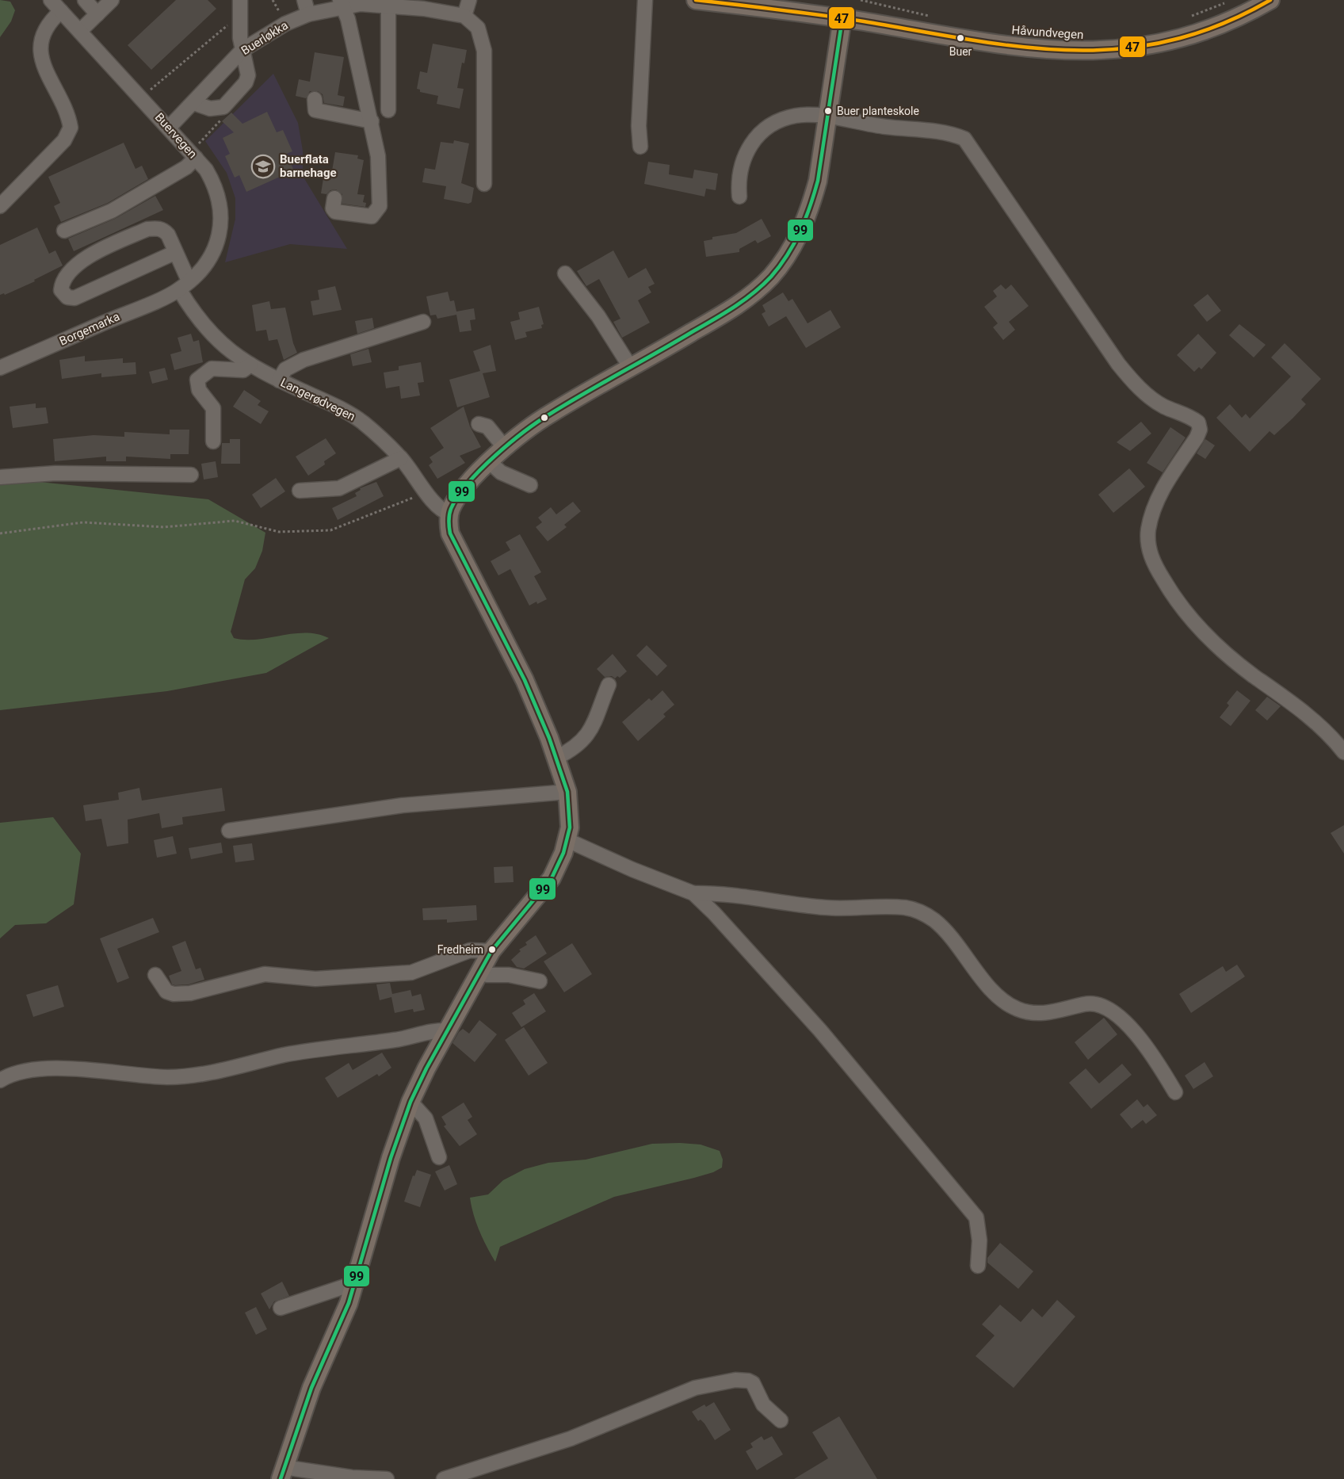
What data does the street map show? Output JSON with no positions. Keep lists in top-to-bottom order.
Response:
{
  "streets": {
    "main road": ["Håvundvegen"],
    "street": [
      "Buerløkka",
      "Buervegen",
      "Borgemarka",
      "Langerødvegen"
    ]
  },
  "crossings": [
    ["Buerløkka", "Buervegen"],
    ["Buervegen", "Borgemarka"],
    ["Buervegen", "Langerødvegen"],
    ["Borgemarka", "Langerødvegen"]
  ],
  "places": {
    "other": ["Buer", "Buer planteskole", "Fredheim"],
    "school or university": ["Buerflata barnehage"]
  },
  "lines": ["transit line 47", "transit line 99"]
}
